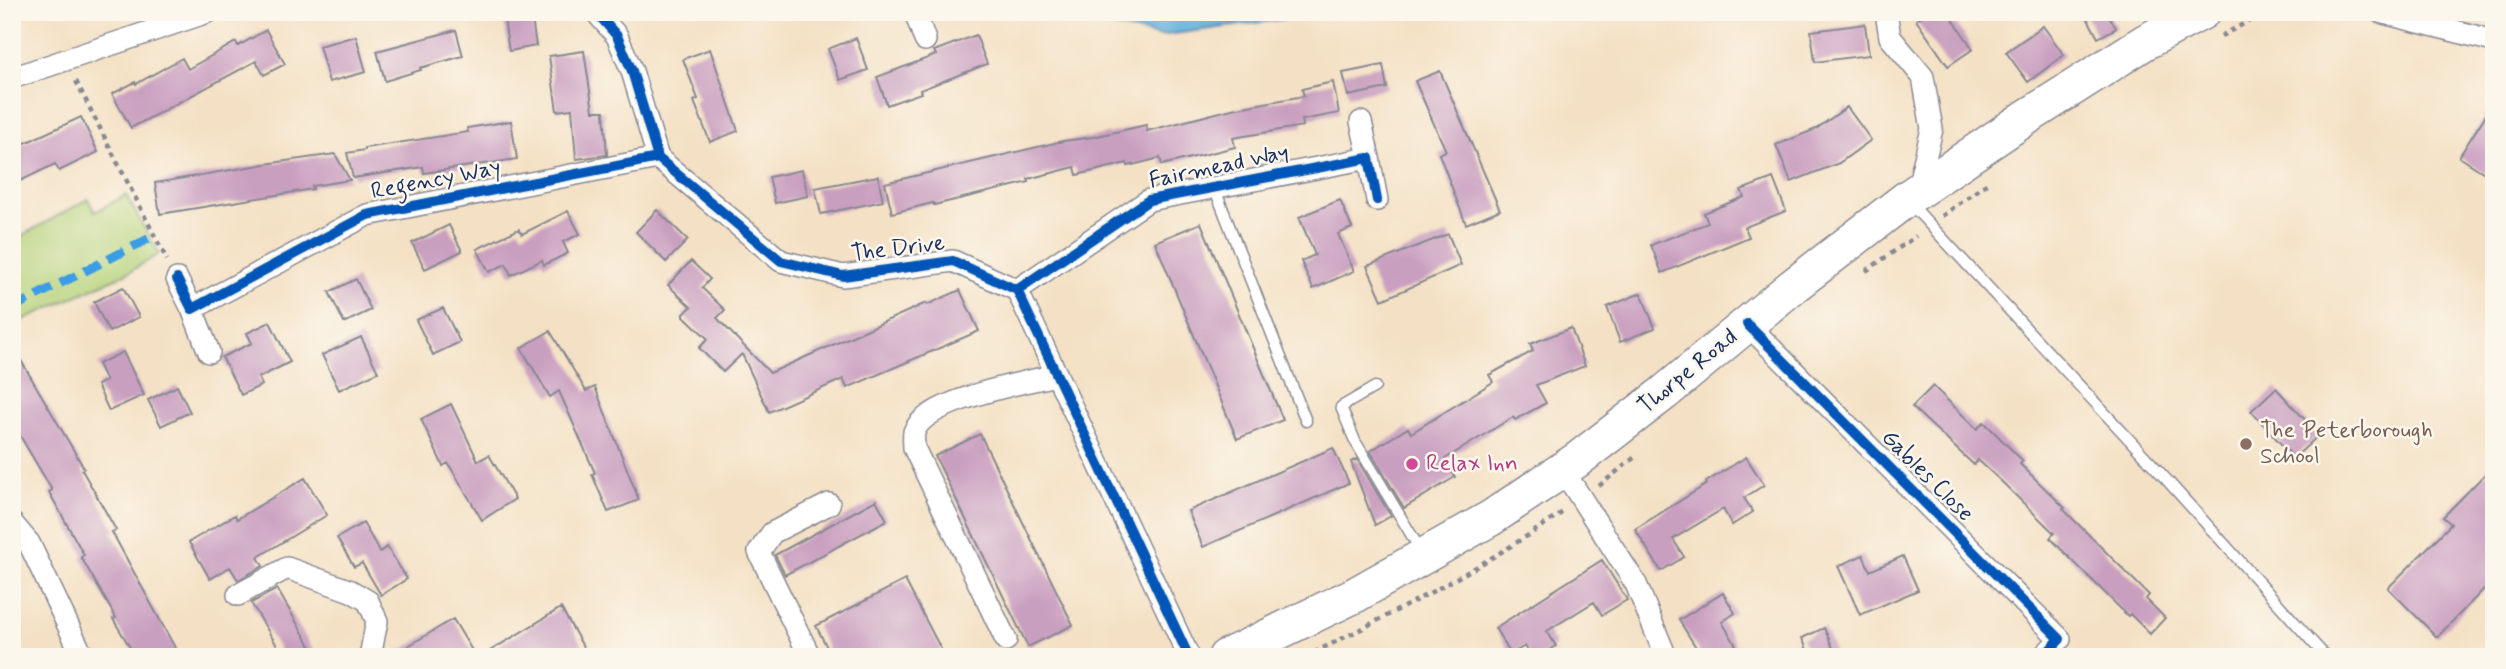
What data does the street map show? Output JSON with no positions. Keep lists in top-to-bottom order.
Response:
{
  "streets": {
    "main road": ["Thorpe Road"],
    "street": [
      "Fairmead Way",
      "Regency Way",
      "The Drive",
      "Gables Close"
    ]
  },
  "crossings": [
    ["Fairmead Way", "The Drive"],
    ["Regency Way", "The Drive"],
    ["Thorpe Road", "Gables Close"]
  ],
  "places": ["The Peterborough School", "Relax Inn"]
}
